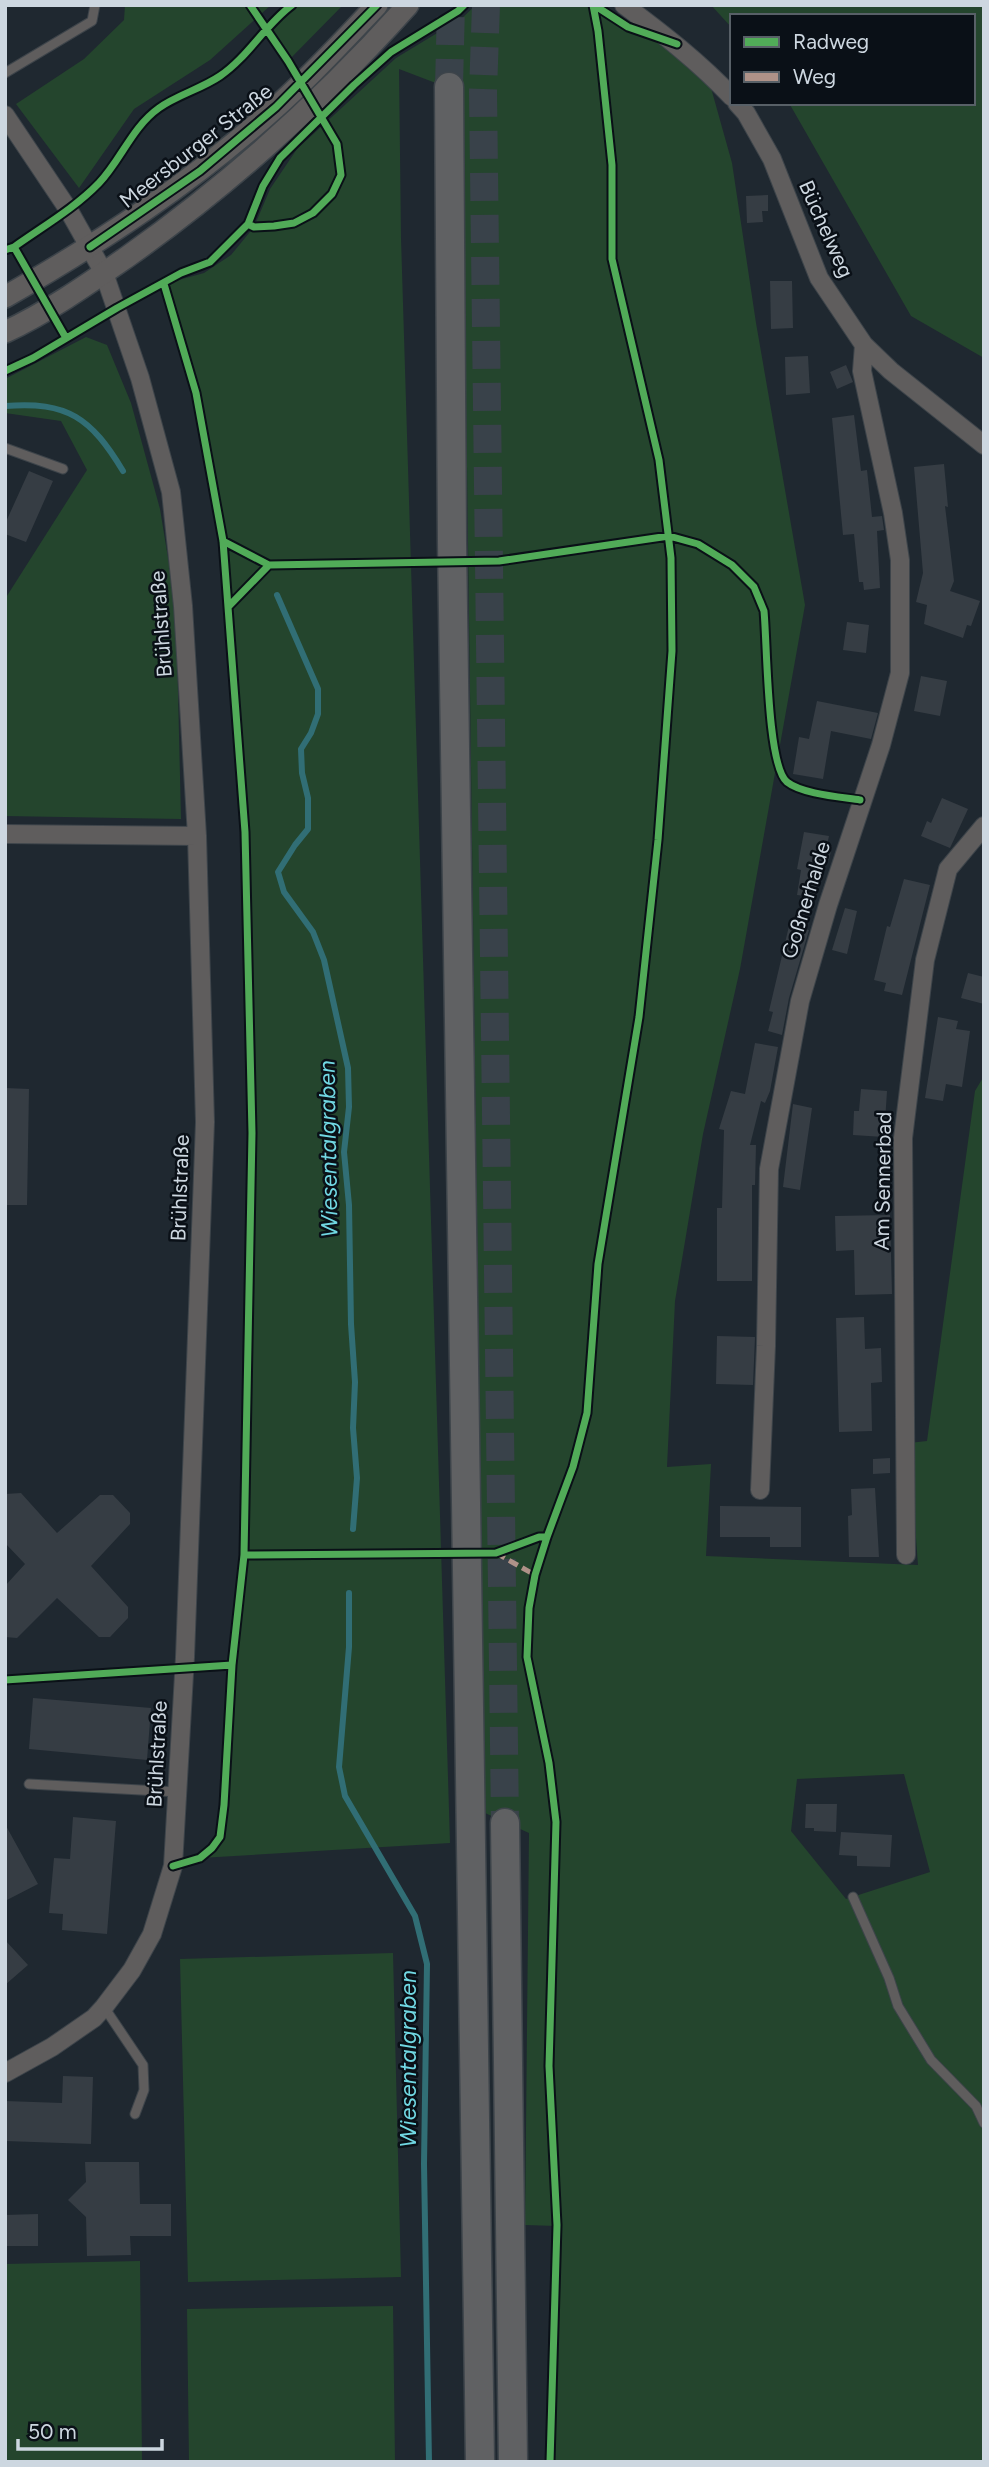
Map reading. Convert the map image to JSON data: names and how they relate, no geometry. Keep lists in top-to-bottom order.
{
  "streets": {
    "street": [
      "Meersburger Straße",
      "Büchelweg",
      "Brühlstraße",
      "Goßnerhalde",
      "Am Sennerbad"
    ]
  },
  "crossings": [
    ["Meersburger Straße", "Brühlstraße"],
    ["Büchelweg", "Goßnerhalde"]
  ],
  "water": ["Wiesentalgraben"],
  "legend": ["Radweg", "Weg"],
  "scale_bar": "50 m"
}
